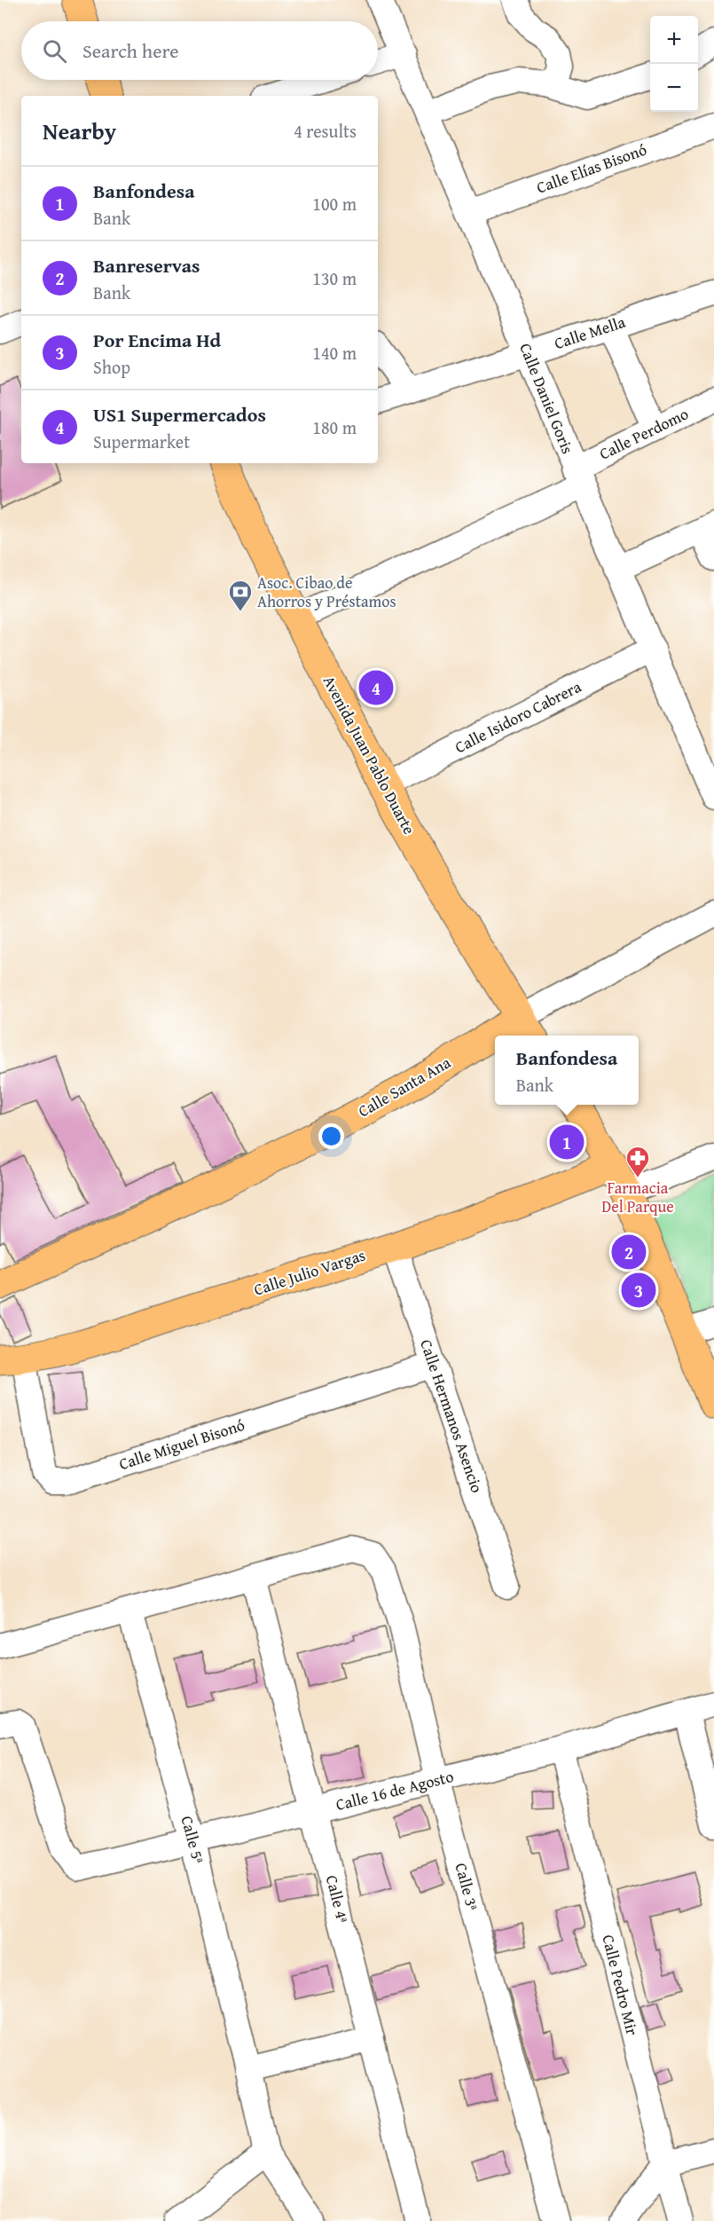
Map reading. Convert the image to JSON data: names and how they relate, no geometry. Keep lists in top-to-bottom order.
{
  "streets": {
    "main road": ["Avenida Juan Pablo Duarte", "Calle Santa Ana", "Calle Julio Vargas"],
    "street": [
      "Calle Elías Bisonó",
      "Calle Mella",
      "Calle Daniel Goris",
      "Calle Perdomo",
      "Calle Isidoro Cabrera",
      "Calle Hermanos Asencio",
      "Calle Miguel Bisonó",
      "Calle 16 de Agosto",
      "Calle 5ª",
      "Calle 3ª",
      "Calle 4ª",
      "Calle Pedro Mir"
    ]
  },
  "crossings": [
    ["Calle Elías Bisonó", "Calle Daniel Goris"],
    ["Calle Mella", "Calle Daniel Goris"],
    ["Calle Daniel Goris", "Calle Perdomo"],
    ["Calle Daniel Goris", "Calle Isidoro Cabrera"],
    ["Calle Perdomo", "Avenida Juan Pablo Duarte"],
    ["Calle Isidoro Cabrera", "Avenida Juan Pablo Duarte"],
    ["Avenida Juan Pablo Duarte", "Calle Santa Ana"],
    ["Calle Julio Vargas", "Calle Hermanos Asencio"],
    ["Calle Julio Vargas", "Calle Miguel Bisonó"],
    ["Calle Hermanos Asencio", "Calle Miguel Bisonó"],
    ["Calle 16 de Agosto", "Calle 5ª"],
    ["Calle 16 de Agosto", "Calle 3ª"],
    ["Calle 16 de Agosto", "Calle 4ª"],
    ["Calle 16 de Agosto", "Calle Pedro Mir"],
    ["Calle 3ª", "Calle 4ª"]
  ],
  "places": {
    "bank": ["Asoc. Cibao de Ahorros y Préstamos"],
    "pharmacy": ["Farmacia Del Parque"]
  },
  "page": {
    "map_buttons": ["+", "−"],
    "search": "Search here",
    "heading": ["Nearby", "4 results"],
    "list": [
      {
        "mark": "1",
        "name": "Banfondesa",
        "note": "Bank",
        "value": "100 m"
      },
      {
        "mark": "2",
        "name": "Banreservas",
        "note": "Bank",
        "value": "130 m"
      },
      {
        "mark": "3",
        "name": "Por Encima Hd",
        "note": "Shop",
        "value": "140 m"
      },
      {
        "mark": "4",
        "name": "US1 Supermercados",
        "note": "Supermarket",
        "value": "180 m"
      }
    ],
    "pins": [
      "4",
      "1",
      "2",
      "3"
    ],
    "popup": ["Banfondesa", "Bank"]
  }
}
